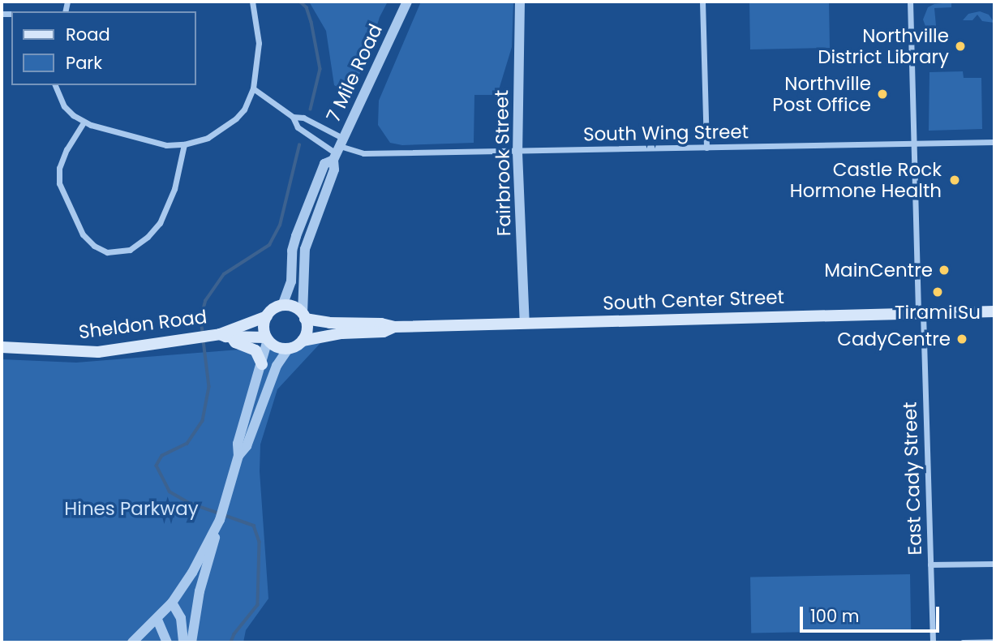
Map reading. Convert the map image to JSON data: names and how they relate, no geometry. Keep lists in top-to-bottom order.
{
  "streets": {
    "main road": ["South Center Street", "Sheldon Road"],
    "street": [
      "7 Mile Road",
      "South Wing Street",
      "Fairbrook Street",
      "East Cady Street"
    ]
  },
  "crossings": [
    ["7 Mile Road", "South Wing Street"],
    ["7 Mile Road", "South Center Street"],
    ["7 Mile Road", "Sheldon Road"],
    ["South Wing Street", "Fairbrook Street"],
    ["South Wing Street", "East Cady Street"],
    ["Fairbrook Street", "South Center Street"],
    ["South Center Street", "Sheldon Road"],
    ["South Center Street", "East Cady Street"]
  ],
  "parks": ["Hines Parkway"],
  "places": [
    "Northville District Library",
    "Northville Post Office",
    "Castle Rock Hormone Health",
    "MainCentre",
    "Tirami Su",
    "CadyCentre"
  ],
  "legend": ["Road", "Park"],
  "scale_bar": "100 m"
}
